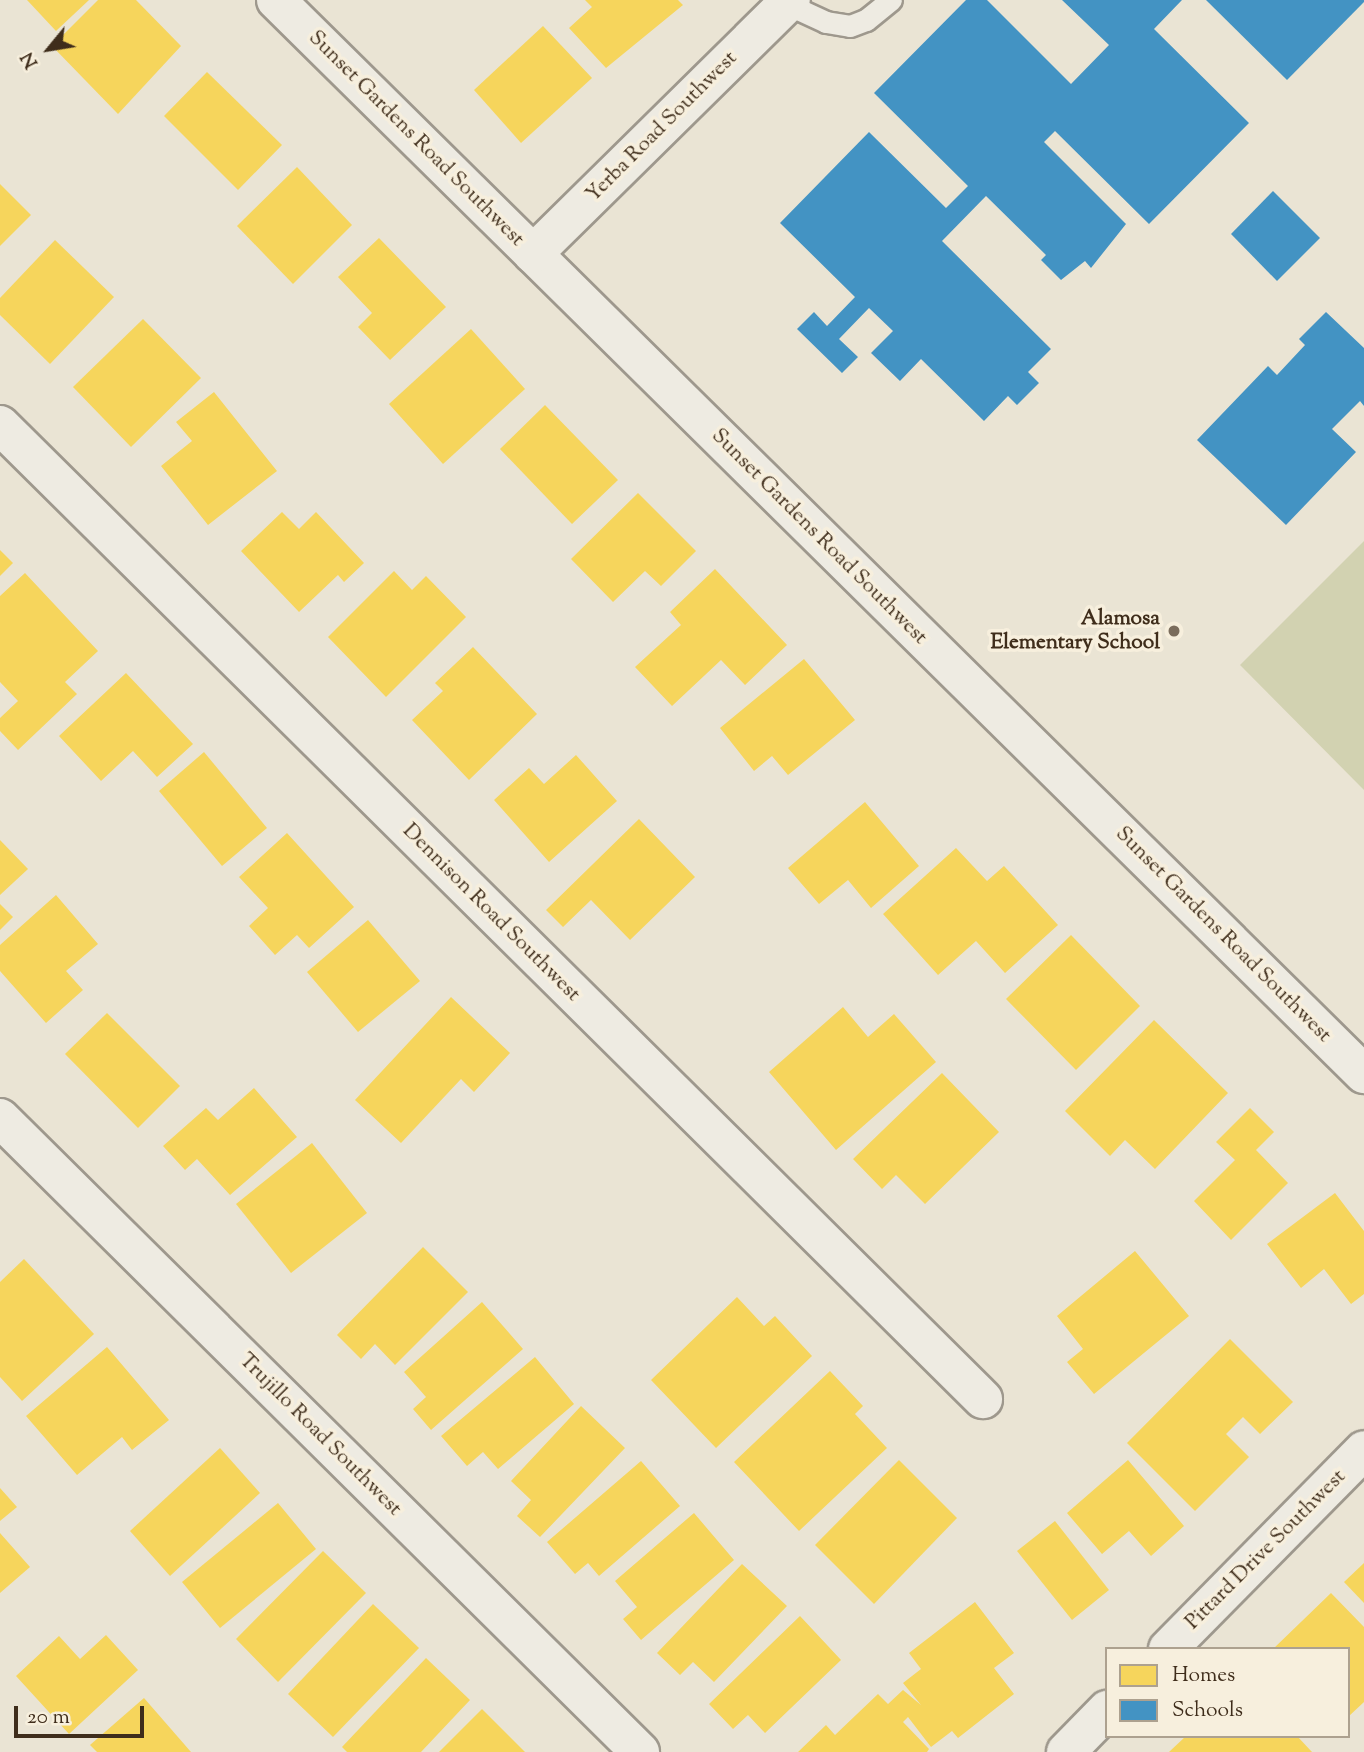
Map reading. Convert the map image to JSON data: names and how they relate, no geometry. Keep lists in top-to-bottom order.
{
  "streets": {
    "street": [
      "Yerba Road Southwest",
      "Sunset Gardens Road Southwest",
      "Dennison Road Southwest",
      "Trujillo Road Southwest",
      "Pittard Drive Southwest"
    ]
  },
  "crossings": [
    ["Yerba Road Southwest", "Sunset Gardens Road Southwest"]
  ],
  "places": ["Alamosa Elementary School"],
  "legend": ["Homes", "Schools"],
  "scale_bar": "20 m",
  "north": "bottom left"
}
